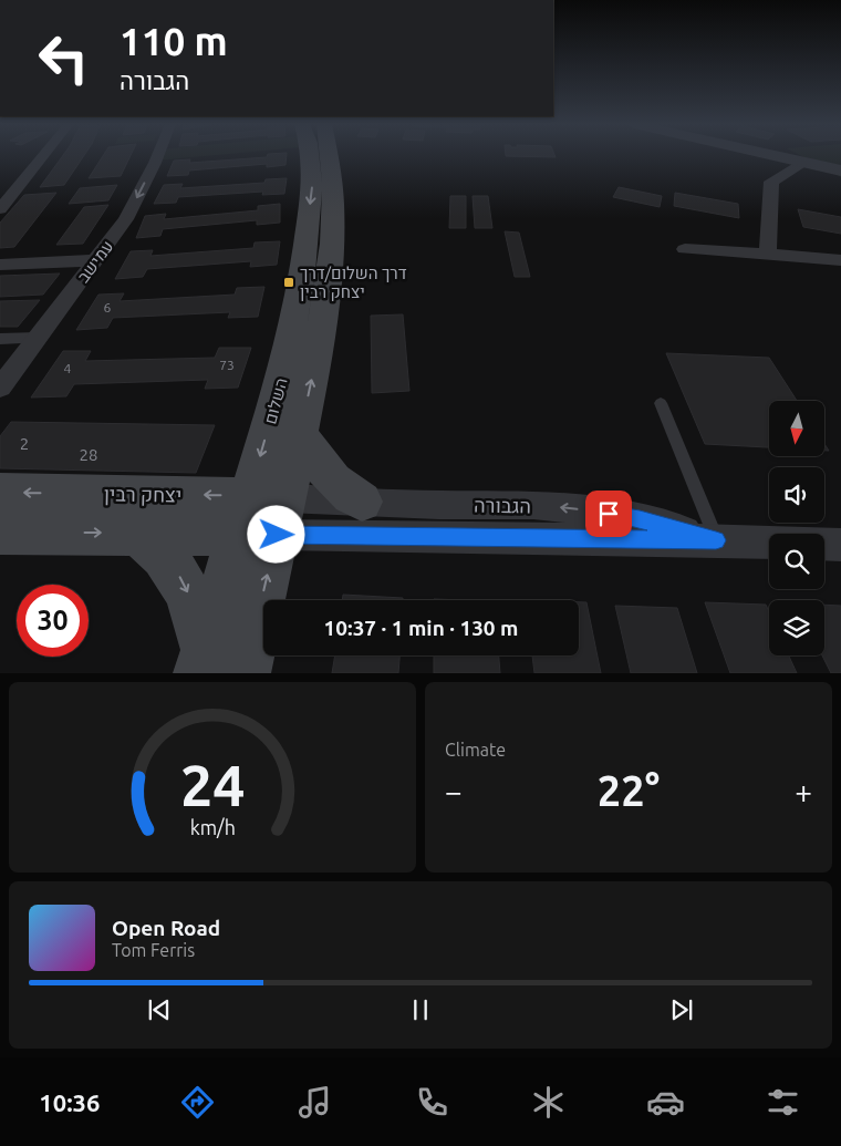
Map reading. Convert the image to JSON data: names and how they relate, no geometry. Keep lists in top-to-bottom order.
{
  "streets": {
    "main road": ["השלום", "יצחק רבין"],
    "street": ["עמישב", "הגבורה"]
  },
  "crossings": [
    ["השלום", "יצחק רבין"],
    ["השלום", "הגבורה"],
    ["יצחק רבין", "הגבורה"]
  ],
  "places": {
    "transit": ["דרך השלום/דרך יצחק רבין"]
  },
  "house_numbers": [
    "6",
    "73",
    "4",
    "2",
    "28"
  ],
  "north": "bottom",
  "page": {
    "turn": ["110 m", "הגבורה"],
    "limit": "30",
    "trip": "10:37 · 1 min · 130 m",
    "tile": "Climate",
    "heat": ["−", "22°", "+"],
    "song": ["Open Road", "Tom Ferris"],
    "tabs": "10:36",
    "gauge": ["24", "km/h"]
  }
}
